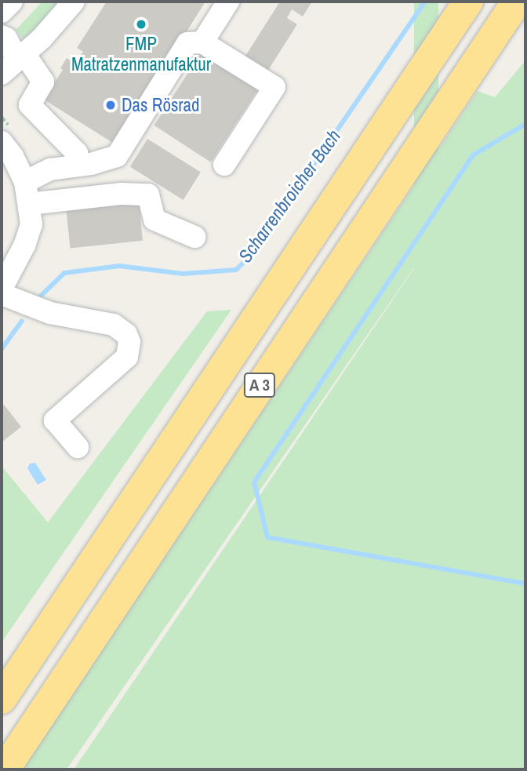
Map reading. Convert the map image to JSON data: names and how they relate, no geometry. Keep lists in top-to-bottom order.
{
  "streets": {
    "highway": ["A 3"]
  },
  "water": ["Scharrenbroicher Bach"],
  "places": ["FMP Matratzenmanufaktur", "Das Rösrad"]
}
